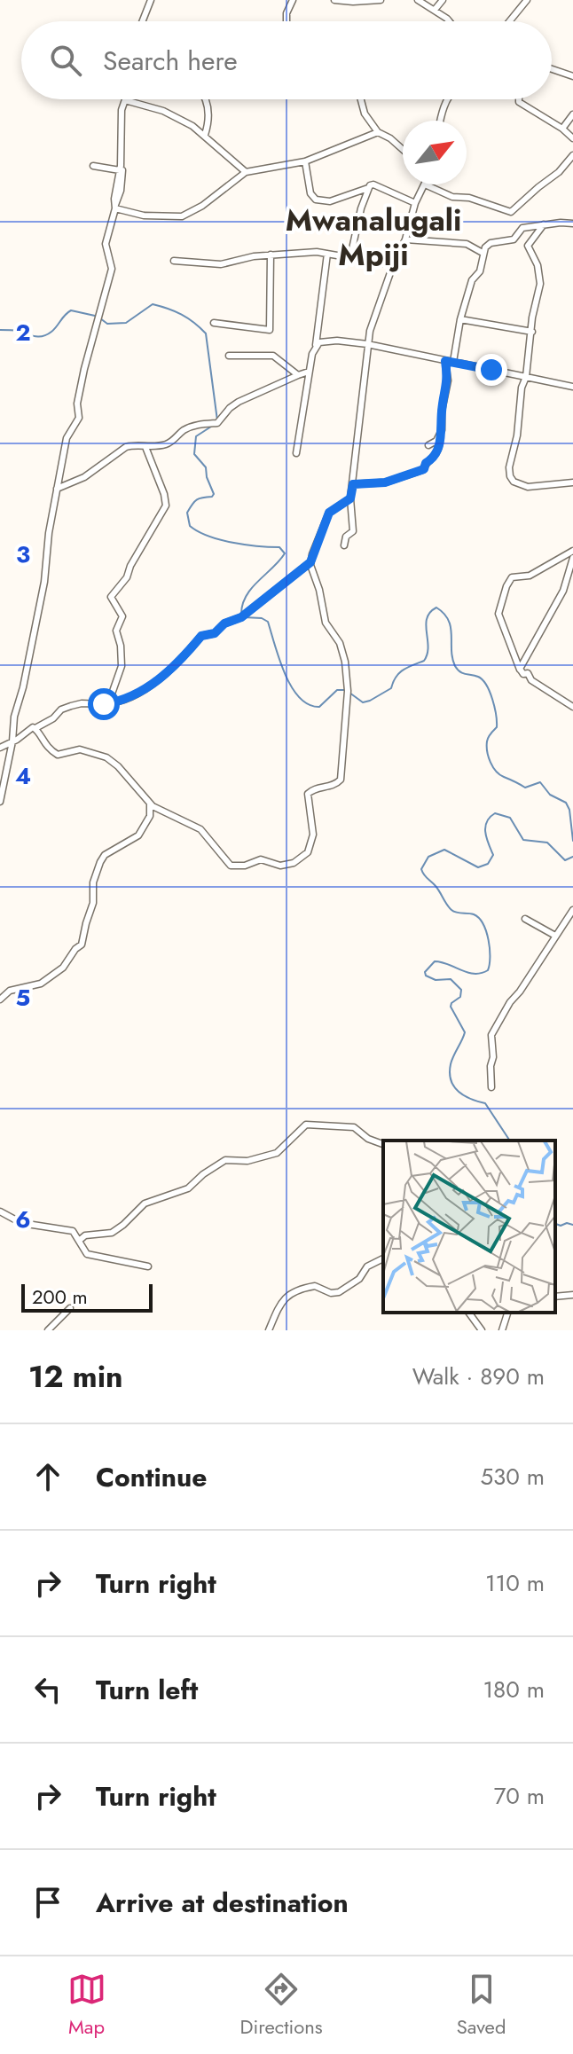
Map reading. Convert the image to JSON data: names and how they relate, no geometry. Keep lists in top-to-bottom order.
{
  "districts": ["Mwanalugali Mpiji"],
  "scale_bar": "200 m",
  "north": "top right",
  "page": {
    "search": "Search here",
    "scale": "200 m",
    "heading": ["12 min", "Walk · 890 m"],
    "list": [
      ["Continue", "530 m"],
      ["Turn right", "110 m"],
      ["Turn left", "180 m"],
      ["Turn right", "70 m"],
      "Arrive at destination"
    ],
    "nav": ["Map", "Directions", "Saved"]
  },
  "grid": {
    "rows": [
      "2",
      "3",
      "4",
      "5",
      "6"
    ]
  }
}
